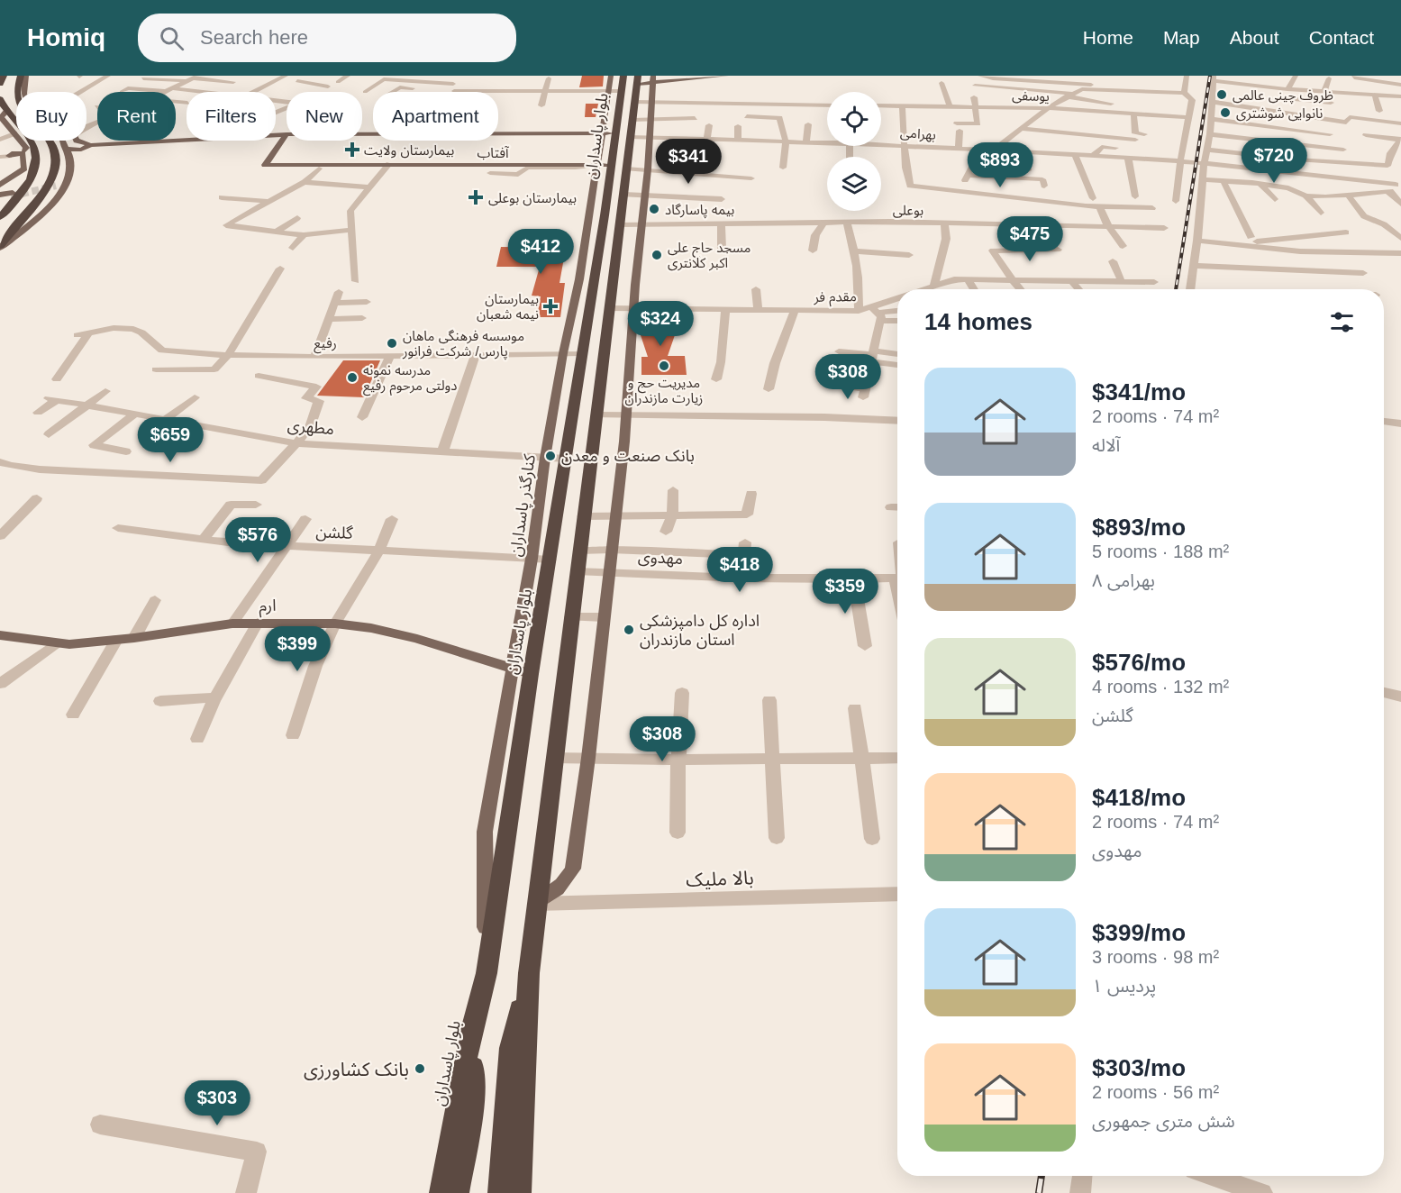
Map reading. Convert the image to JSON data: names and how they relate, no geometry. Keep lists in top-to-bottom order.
{
  "streets": {
    "highway": ["بلوار پاسداران"],
    "main road": ["آفتاب", "کنارگذر پاسداران", "ارم"],
    "street": [
      "یوسفی",
      "بهرامی",
      "بوعلی",
      "مقدم فر",
      "رفیع",
      "مطهری",
      "گلشن",
      "مهدوی",
      "بالا ملیک"
    ]
  },
  "crossings": [
    ["بهرامی", "بلوار پاسداران"],
    ["بلوار پاسداران", "آفتاب"],
    ["بلوار پاسداران", "بوعلی"],
    ["بلوار پاسداران", "مقدم فر"],
    ["بلوار پاسداران", "رفیع"],
    ["بلوار پاسداران", "مطهری"],
    ["بلوار پاسداران", "کنارگذر پاسداران"],
    ["بلوار پاسداران", "گلشن"],
    ["بلوار پاسداران", "مهدوی"],
    ["بلوار پاسداران", "ارم"],
    ["بلوار پاسداران", "بالا ملیک"],
    ["آفتاب", "کنارگذر پاسداران"],
    ["رفیع", "کنارگذر پاسداران"],
    ["مطهری", "کنارگذر پاسداران"],
    ["کنارگذر پاسداران", "گلشن"],
    ["کنارگذر پاسداران", "ارم"]
  ],
  "places": {
    "other": [
      "ظروف چینی عالمی",
      "نانوایی شوشتری",
      "بیمه پاسارگاد",
      "مسجد حاج علی اکبر کلانتری",
      "موسسه فرهنگی ماهان پارس/ شرکت فرانور",
      "مدیریت حج و زیارت مازندران",
      "مدرسه نمونه دولتی مرحوم رفیع",
      "بانک صنعت و معدن",
      "اداره کل دامپزشکی استان مازندران",
      "بانک کشاورزی"
    ],
    "health": ["بیمارستان ولایت", "بیمارستان بوعلی", "بیمارستان نیمه شعبان"]
  },
  "page": {
    "header": "Homiq",
    "search": "Search here",
    "nav": [
      "Home",
      "Map",
      "About",
      "Contact"
    ],
    "chip": [
      "Buy",
      "Rent",
      "Filters",
      "New",
      "Apartment"
    ],
    "price": [
      "$720",
      "$341",
      "$893",
      "$475",
      "$412",
      "$324",
      "$308",
      "$659",
      "$576",
      "$418",
      "$359",
      "$399",
      "$308",
      "$303"
    ],
    "heading": "14 homes",
    "list": [
      {
        "name": "$341/mo",
        "note": "2 rooms · 74 m² · آلاله"
      },
      {
        "name": "$893/mo",
        "note": "5 rooms · 188 m² · بهرامی ۸"
      },
      {
        "name": "$576/mo",
        "note": "4 rooms · 132 m² · گلشن"
      },
      {
        "name": "$418/mo",
        "note": "2 rooms · 74 m² · مهدوی"
      },
      {
        "name": "$399/mo",
        "note": "3 rooms · 98 m² · پردیس ۱"
      },
      {
        "name": "$303/mo",
        "note": "2 rooms · 56 m² · شش متری جمهوری"
      }
    ]
  }
}
